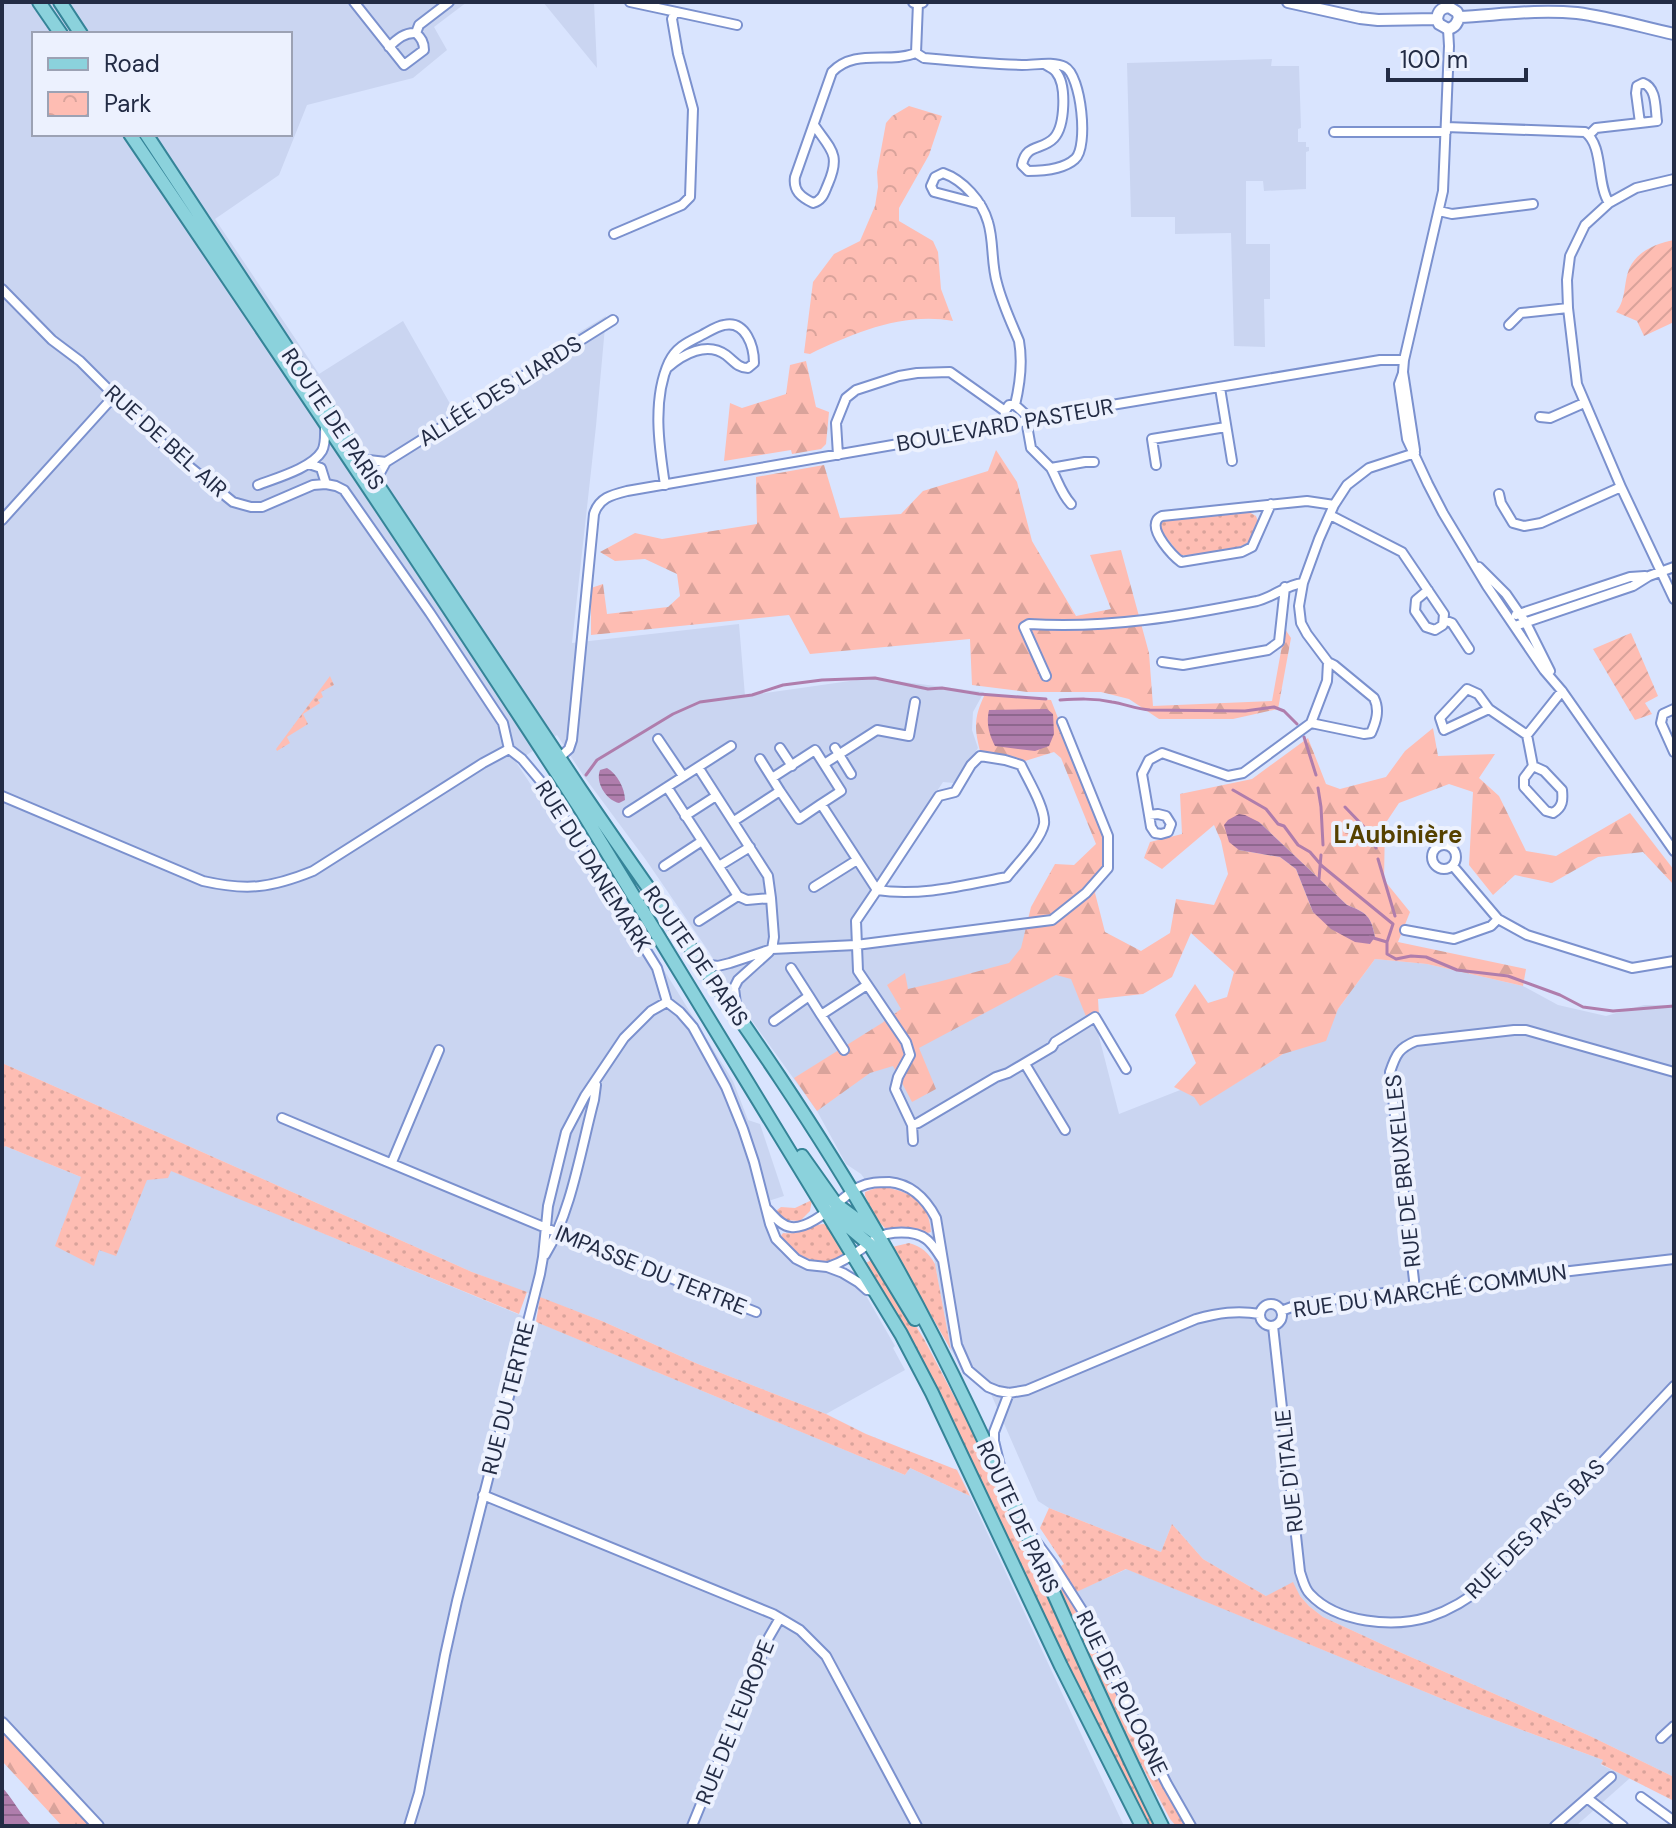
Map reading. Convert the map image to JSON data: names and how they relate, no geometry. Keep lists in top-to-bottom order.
{
  "streets": {
    "main road": ["ROUTE DE PARIS"],
    "street": [
      "ALLÉE DES LIARDS",
      "BOULEVARD PASTEUR",
      "RUE DE BEL AIR",
      "RUE DU DANEMARK",
      "RUE DE BRUXELLES",
      "IMPASSE DU TERTRE",
      "RUE DU MARCHÉ COMMUN",
      "RUE DU TERTRE",
      "RUE D'ITALIE",
      "RUE DES PAYS BAS",
      "RUE DE POLOGNE",
      "RUE DE L'EUROPE"
    ]
  },
  "crossings": [
    ["ROUTE DE PARIS", "BOULEVARD PASTEUR"],
    ["ROUTE DE PARIS", "RUE DU DANEMARK"],
    ["ROUTE DE PARIS", "RUE DE POLOGNE"],
    ["RUE DE BEL AIR", "RUE DU DANEMARK"],
    ["RUE DU DANEMARK", "RUE DU TERTRE"],
    ["RUE DE BRUXELLES", "RUE DU MARCHÉ COMMUN"],
    ["IMPASSE DU TERTRE", "RUE DU TERTRE"],
    ["RUE DU MARCHÉ COMMUN", "RUE D'ITALIE"],
    ["RUE D'ITALIE", "RUE DES PAYS BAS"]
  ],
  "districts": ["L'Aubinière"],
  "legend": ["Road", "Park"],
  "scale_bar": "100 m"
}
